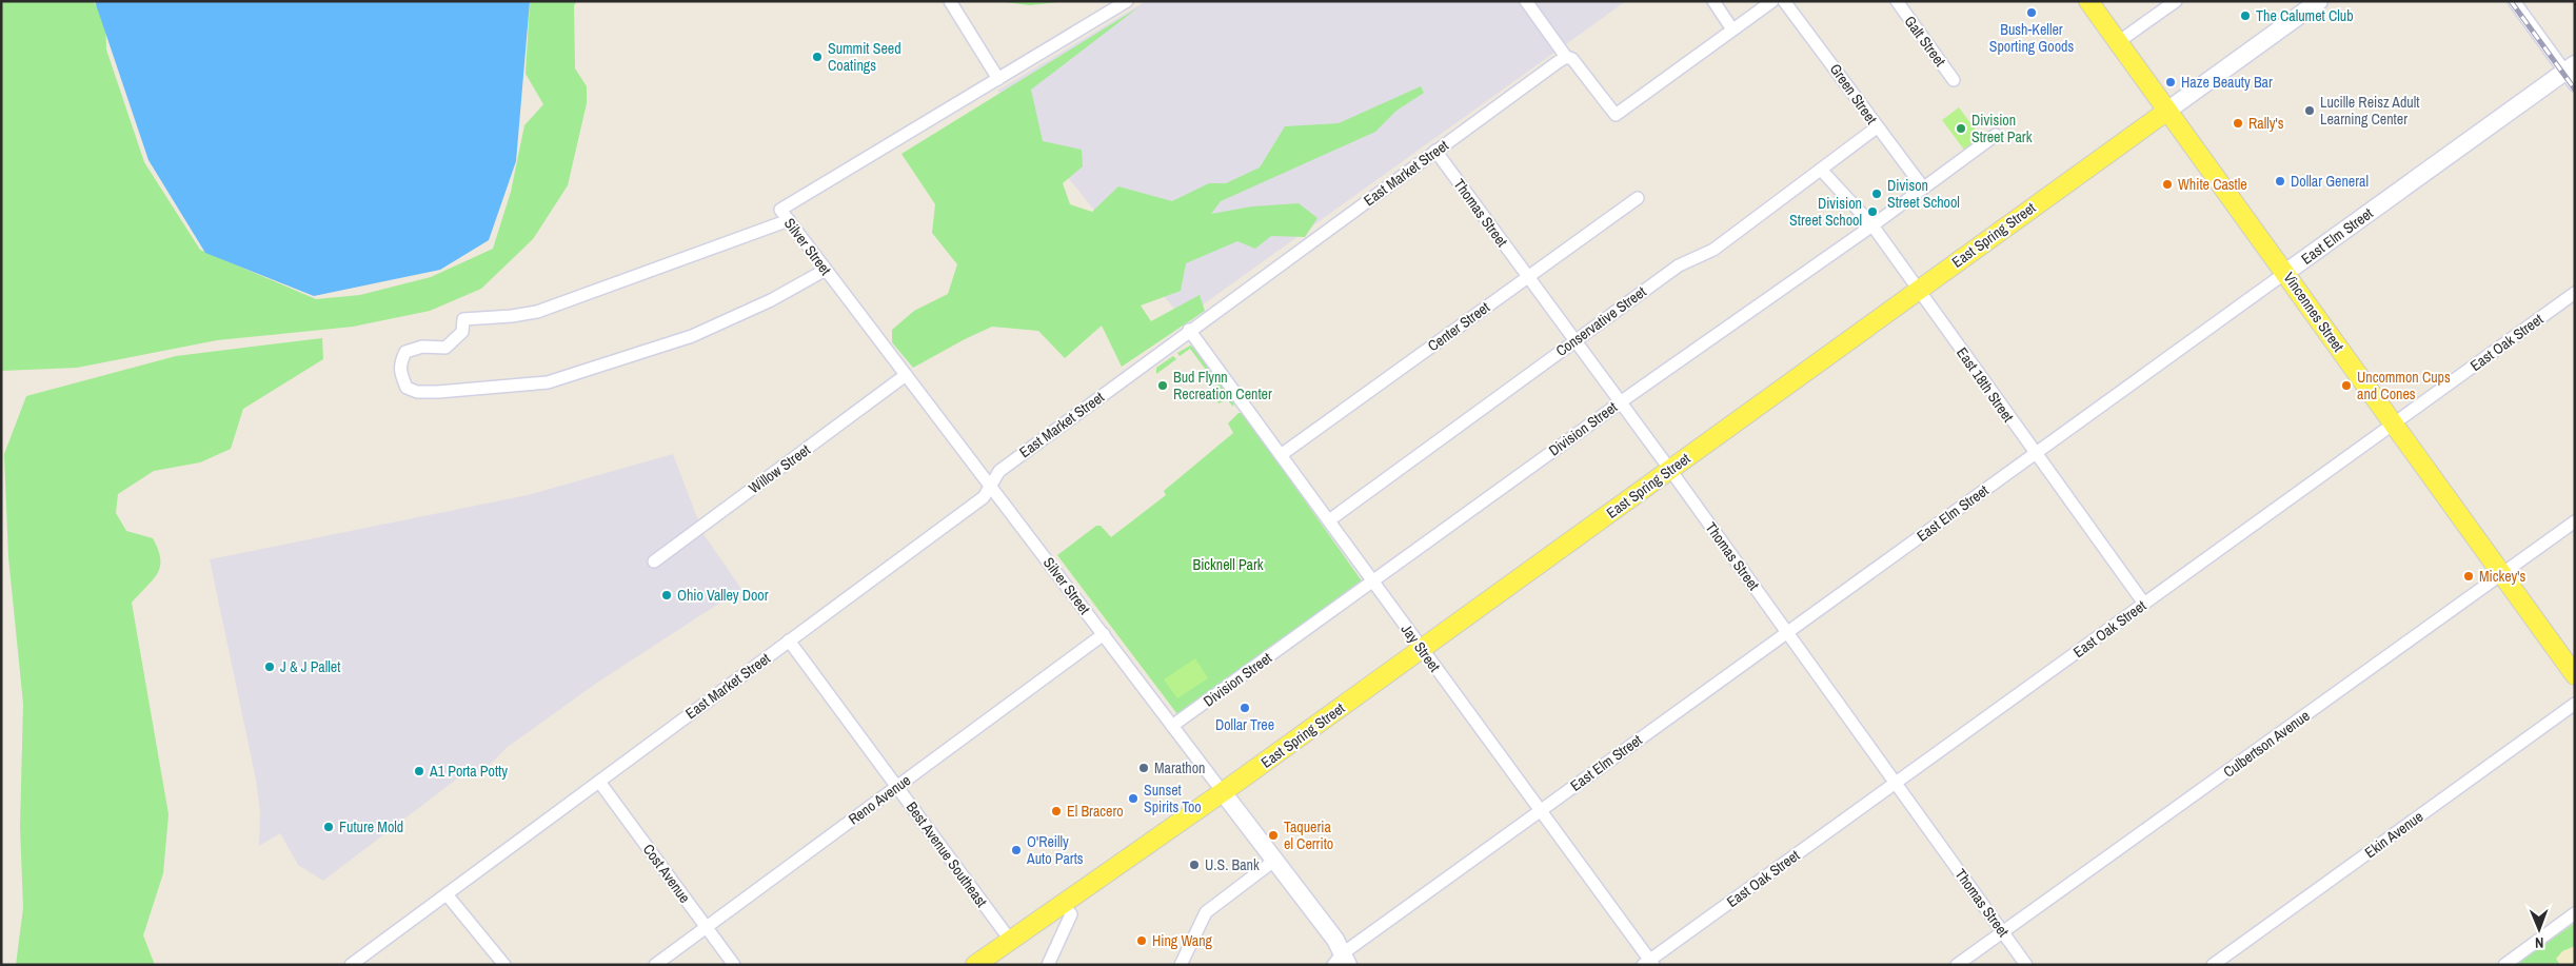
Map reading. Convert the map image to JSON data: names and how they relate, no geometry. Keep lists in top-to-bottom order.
{
  "streets": {
    "main road": [
      "East Spring Street",
      "East Elm Street",
      "Silver Street",
      "Vincennes Street"
    ],
    "street": [
      "Galt Street",
      "Green Street",
      "East Market Street",
      "Thomas Street",
      "Conservative Street",
      "Center Street",
      "East Oak Street",
      "East 18th Street",
      "Division Street",
      "Willow Street",
      "Jay Street",
      "Culbertson Avenue",
      "Reno Avenue",
      "Ekin Avenue",
      "Best Avenue Southeast",
      "Cost Avenue"
    ]
  },
  "crossings": [
    ["Green Street", "Conservative Street"],
    ["Green Street", "Division Street"],
    ["East Market Street", "Thomas Street"],
    ["East Market Street", "Silver Street"],
    ["East Market Street", "Jay Street"],
    ["East Market Street", "Best Avenue Southeast"],
    ["East Market Street", "Cost Avenue"],
    ["Thomas Street", "East Spring Street"],
    ["Thomas Street", "East Elm Street"],
    ["Thomas Street", "Conservative Street"],
    ["Thomas Street", "Center Street"],
    ["Thomas Street", "East Oak Street"],
    ["Thomas Street", "Division Street"],
    ["Thomas Street", "Culbertson Avenue"],
    ["East Spring Street", "Silver Street"],
    ["East Spring Street", "Vincennes Street"],
    ["East Spring Street", "East 18th Street"],
    ["East Spring Street", "Jay Street"],
    ["East Spring Street", "Best Avenue Southeast"],
    ["East Elm Street", "Silver Street"],
    ["East Elm Street", "Vincennes Street"],
    ["East Elm Street", "East 18th Street"],
    ["East Elm Street", "Jay Street"],
    ["Silver Street", "Division Street"],
    ["Silver Street", "Willow Street"],
    ["Silver Street", "Reno Avenue"],
    ["Vincennes Street", "East Oak Street"],
    ["Vincennes Street", "Culbertson Avenue"],
    ["Conservative Street", "East 18th Street"],
    ["Conservative Street", "Jay Street"],
    ["Center Street", "Jay Street"],
    ["East Oak Street", "East 18th Street"],
    ["East Oak Street", "Jay Street"],
    ["East 18th Street", "Division Street"],
    ["Division Street", "Jay Street"],
    ["Reno Avenue", "Best Avenue Southeast"],
    ["Reno Avenue", "Cost Avenue"]
  ],
  "parks": ["Bicknell Park"],
  "places": [
    "Bush-Keller Sporting Goods",
    "The Calumet Club",
    "Summit Seed Coatings",
    "Haze Beauty Bar",
    "Lucille Reisz Adult Learning Center",
    "Rally's",
    "Division Street Park",
    "Dollar General",
    "White Castle",
    "Divison Street School",
    "Division Street School",
    "Bud Flynn Recreation Center",
    "Uncommon Cups and Cones",
    "Mickey's",
    "Ohio Valley Door",
    "J & J Pallet",
    "Dollar Tree",
    "Marathon",
    "A1 Porta Potty",
    "Sunset Spirits Too",
    "El Bracero",
    "Future Mold",
    "Taqueria el Cerrito",
    "O'Reilly Auto Parts",
    "U.S. Bank",
    "Hing Wang"
  ],
  "north": "bottom"
}
